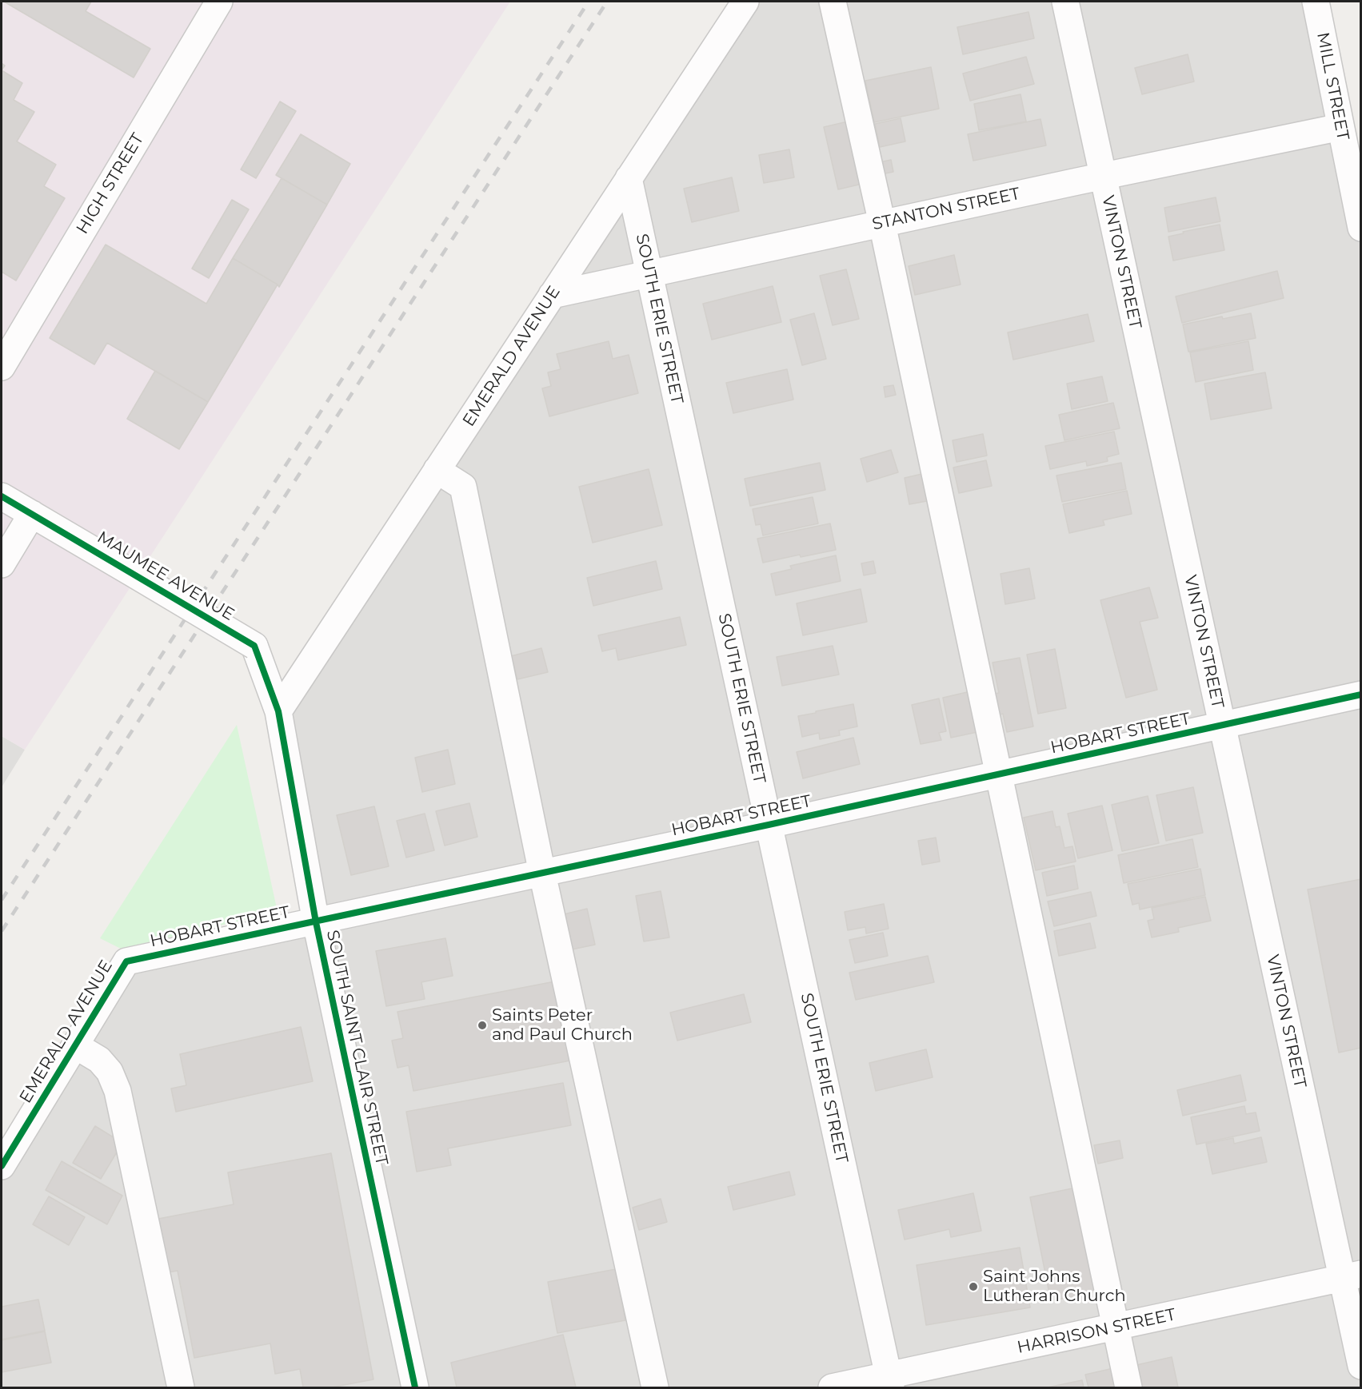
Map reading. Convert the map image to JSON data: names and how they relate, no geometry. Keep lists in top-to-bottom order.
{
  "streets": {
    "street": [
      "MILL STREET",
      "HIGH STREET",
      "STANTON STREET",
      "VINTON STREET",
      "SOUTH ERIE STREET",
      "EMERALD AVENUE",
      "MAUMEE AVENUE",
      "HOBART STREET",
      "SOUTH SAINT CLAIR STREET",
      "HARRISON STREET"
    ]
  },
  "crossings": [
    ["MILL STREET", "STANTON STREET"],
    ["STANTON STREET", "VINTON STREET"],
    ["STANTON STREET", "SOUTH ERIE STREET"],
    ["STANTON STREET", "EMERALD AVENUE"],
    ["VINTON STREET", "HOBART STREET"],
    ["VINTON STREET", "HARRISON STREET"],
    ["SOUTH ERIE STREET", "EMERALD AVENUE"],
    ["SOUTH ERIE STREET", "HOBART STREET"],
    ["SOUTH ERIE STREET", "HARRISON STREET"],
    ["EMERALD AVENUE", "MAUMEE AVENUE"],
    ["EMERALD AVENUE", "HOBART STREET"],
    ["EMERALD AVENUE", "SOUTH SAINT CLAIR STREET"],
    ["MAUMEE AVENUE", "SOUTH SAINT CLAIR STREET"],
    ["HOBART STREET", "SOUTH SAINT CLAIR STREET"]
  ],
  "places": ["Saints Peter and Paul Church", "Saint Johns Lutheran Church"]
}
